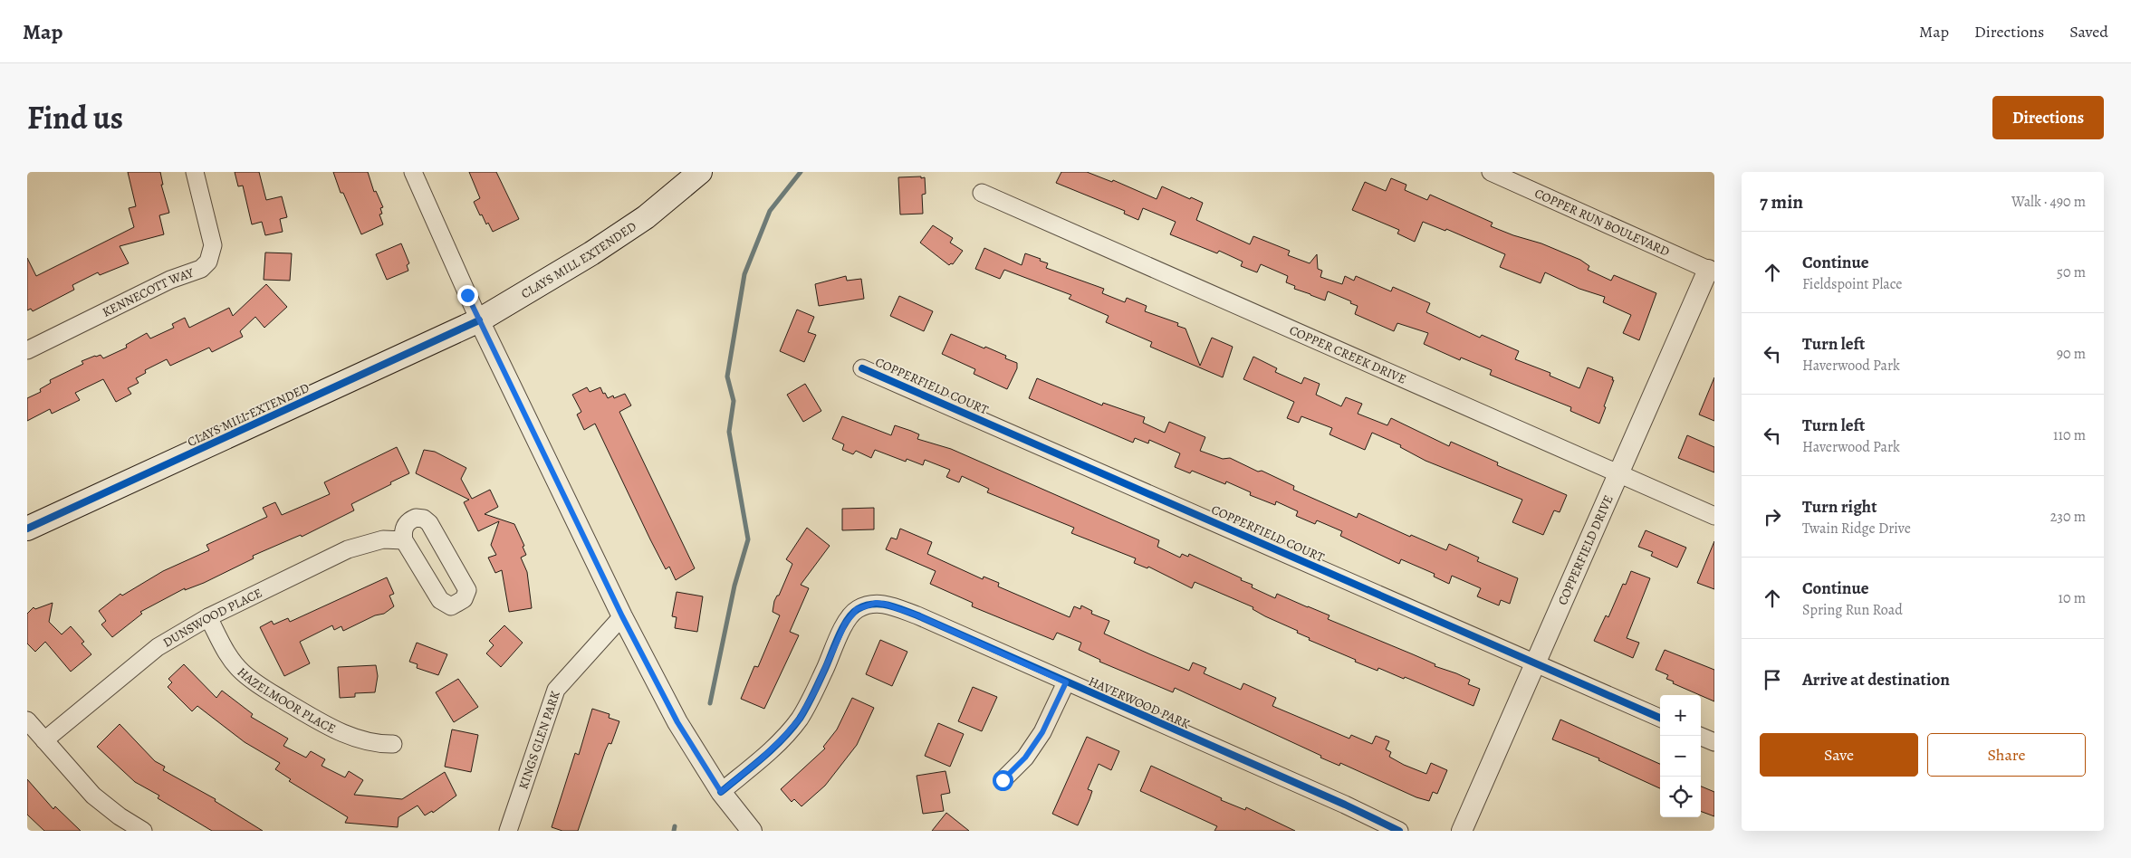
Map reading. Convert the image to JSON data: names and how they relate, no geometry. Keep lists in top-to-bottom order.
{
  "streets": {
    "main road": ["CLAYS MILL EXTENDED"],
    "street": [
      "COPPER RUN BOULEVARD",
      "KENNECOTT WAY",
      "COPPER CREEK DRIVE",
      "COPPERFIELD COURT",
      "COPPERFIELD DRIVE",
      "DUNSWOOD PLACE",
      "HAZELMOOR PLACE",
      "HAVERWOOD PARK",
      "KINGS GLEN PARK"
    ]
  },
  "crossings": [
    ["COPPER RUN BOULEVARD", "COPPERFIELD DRIVE"],
    ["COPPER CREEK DRIVE", "COPPERFIELD DRIVE"],
    ["COPPERFIELD COURT", "COPPERFIELD DRIVE"],
    ["DUNSWOOD PLACE", "HAZELMOOR PLACE"]
  ],
  "page": {
    "header": "Map",
    "nav": ["Map", "Directions", "Saved"],
    "title": "Find us",
    "buttons": [
      "Directions",
      ["Save", "Share"]
    ],
    "heading": ["7 min", "Walk · 490 m"],
    "list": [
      ["Continue", "Fieldspoint Place", "50 m"],
      ["Turn left", "Haverwood Park", "90 m"],
      ["Turn left", "Haverwood Park", "110 m"],
      ["Turn right", "Twain Ridge Drive", "230 m"],
      ["Continue", "Spring Run Road", "10 m"],
      "Arrive at destination"
    ],
    "map_buttons": ["+", "−"]
  }
}
